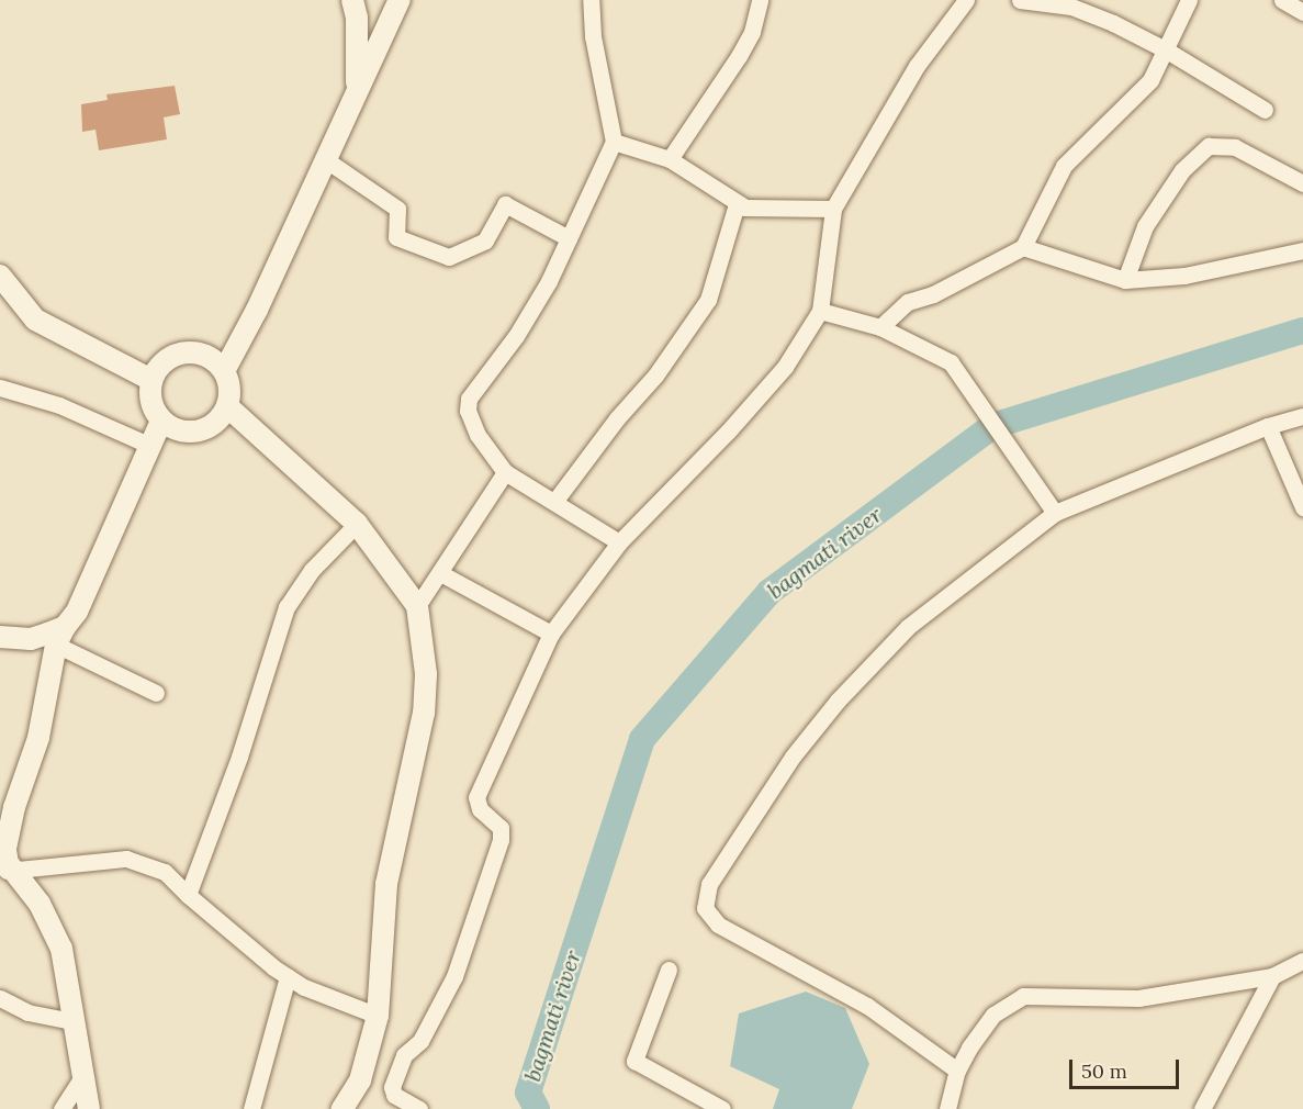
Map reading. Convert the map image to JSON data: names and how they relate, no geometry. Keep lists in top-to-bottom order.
{
  "water": ["bagmati river"],
  "scale_bar": "50 m"
}
